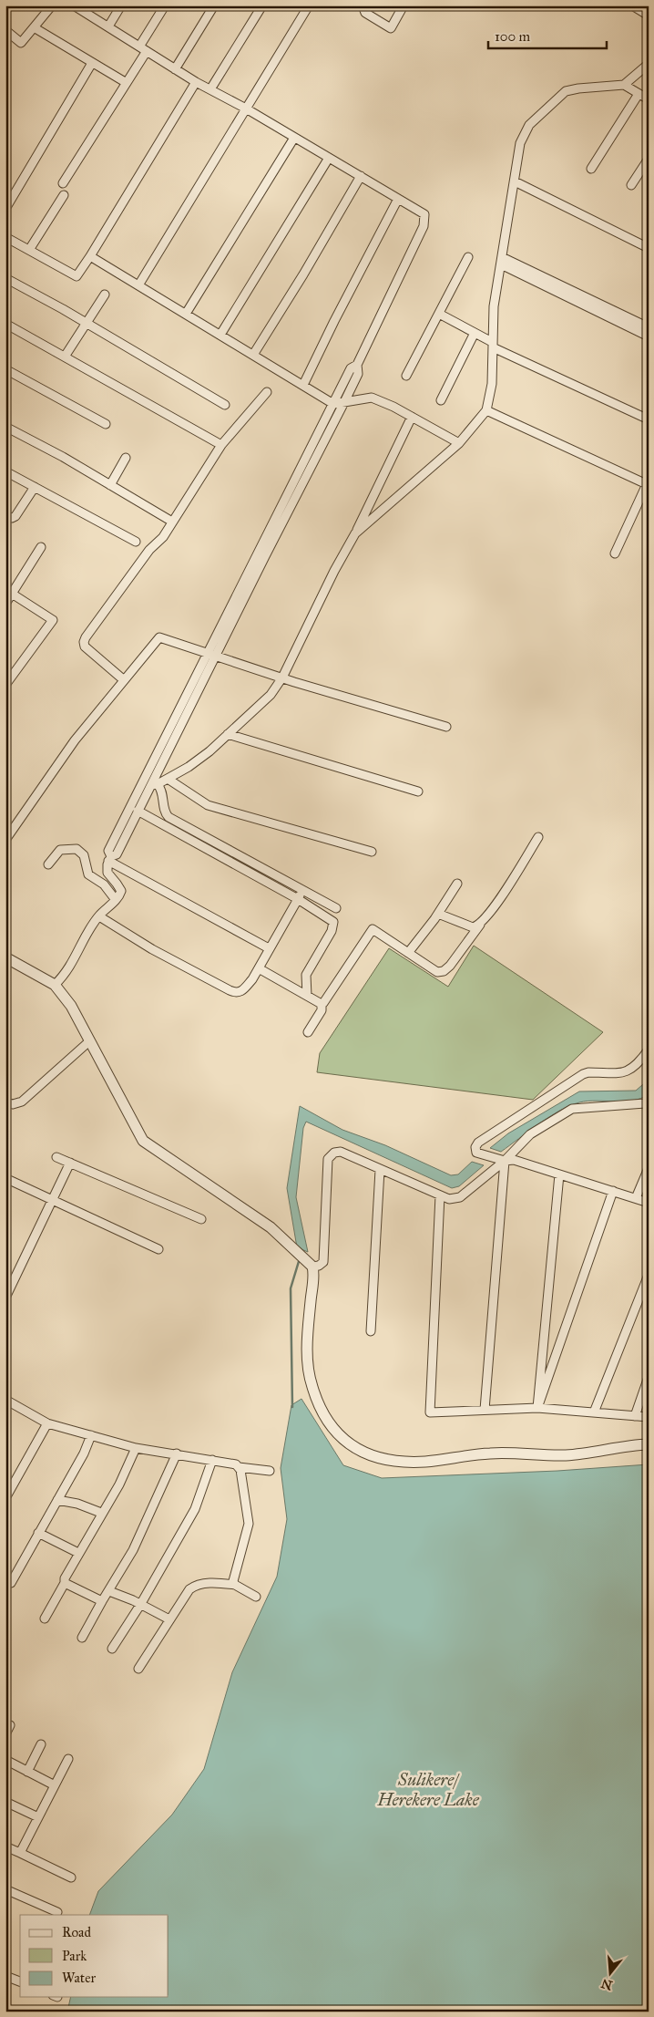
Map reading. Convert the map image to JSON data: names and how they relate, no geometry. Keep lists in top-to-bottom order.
{
  "water": ["Sulikere/ Herekere Lake"],
  "legend": ["Road", "Park", "Water"],
  "scale_bar": "100 m",
  "north": "bottom"
}
